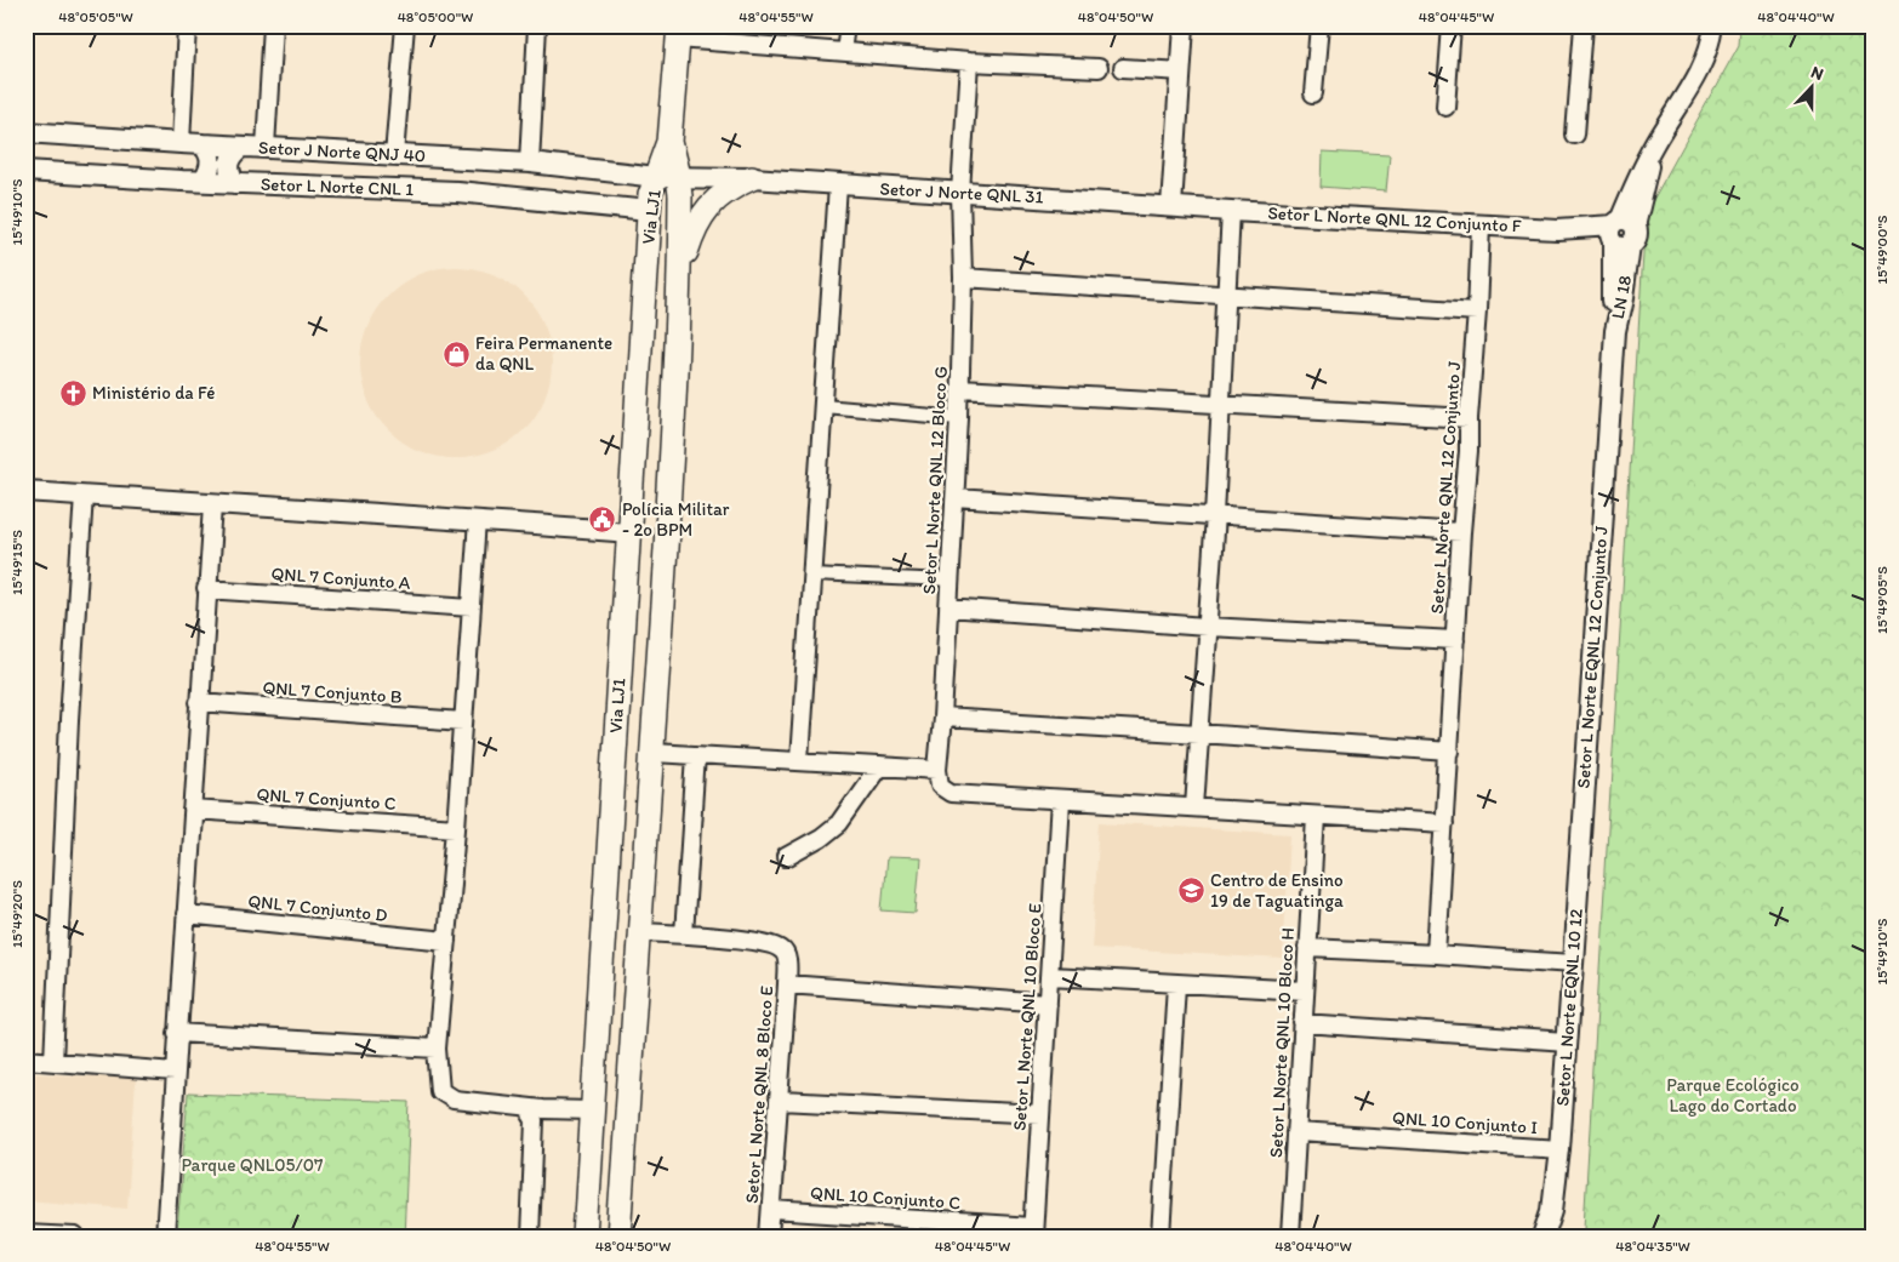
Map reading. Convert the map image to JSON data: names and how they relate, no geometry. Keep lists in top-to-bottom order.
{
  "streets": {
    "main road": ["Via LJ1"],
    "street": [
      "Setor J Norte QNJ 40",
      "Setor L Norte CNL 1",
      "Setor J Norte QNL 31",
      "Setor L Norte QNL 12 Conjunto F",
      "LN 18",
      "Setor L Norte QNL 12 Bloco G",
      "Setor L Norte QNL 12 Conjunto J",
      "QNL 7 Conjunto A",
      "Setor L Norte EQNL 12 Conjunto J",
      "QNL 7 Conjunto B",
      "QNL 7 Conjunto C",
      "QNL 7 Conjunto D",
      "Setor L Norte EQNL 10 12",
      "Setor L Norte QNL 10 Bloco E",
      "Setor L Norte QNL 10 Bloco H",
      "Setor L Norte QNL 8 Bloco E",
      "QNL 10 Conjunto I",
      "QNL 10 Conjunto C"
    ]
  },
  "crossings": [
    ["Setor J Norte QNJ 40", "Setor J Norte QNL 31"],
    ["Setor J Norte QNJ 40", "Via LJ1"],
    ["Setor L Norte CNL 1", "Via LJ1"],
    ["Setor J Norte QNL 31", "Setor L Norte QNL 12 Conjunto F"],
    ["Setor J Norte QNL 31", "Setor L Norte QNL 12 Bloco G"],
    ["Setor L Norte QNL 12 Conjunto F", "LN 18"],
    ["Setor L Norte QNL 12 Conjunto F", "Setor L Norte QNL 12 Conjunto J"],
    ["LN 18", "Setor L Norte EQNL 12 Conjunto J"],
    ["Setor L Norte EQNL 12 Conjunto J", "Setor L Norte EQNL 10 12"],
    ["Setor L Norte EQNL 10 12", "QNL 10 Conjunto I"],
    ["Setor L Norte QNL 10 Bloco E", "QNL 10 Conjunto C"],
    ["Setor L Norte QNL 10 Bloco H", "QNL 10 Conjunto I"],
    ["Setor L Norte QNL 8 Bloco E", "QNL 10 Conjunto C"]
  ],
  "parks": ["Parque Ecológico Lago do Cortado", "Parque QNL05/07"],
  "places": {
    "shop": ["Feira Permanente da QNL"],
    "church": ["Ministério da Fé"],
    "public building": ["Polícia Militar - 2o BPM"],
    "school or university": ["Centro de Ensino 19 de Taguatinga"]
  },
  "north": "top",
  "coordinates": [
    "48°05'05\"W",
    "48°05'00\"W",
    "48°04'55\"W",
    "48°04'50\"W",
    "48°04'45\"W",
    "48°04'40\"W",
    "15°49'10\"S",
    "15°49'00\"S",
    "15°49'15\"S",
    "15°49'05\"S",
    "15°49'20\"S",
    "48°04'35\"W"
  ]
}
